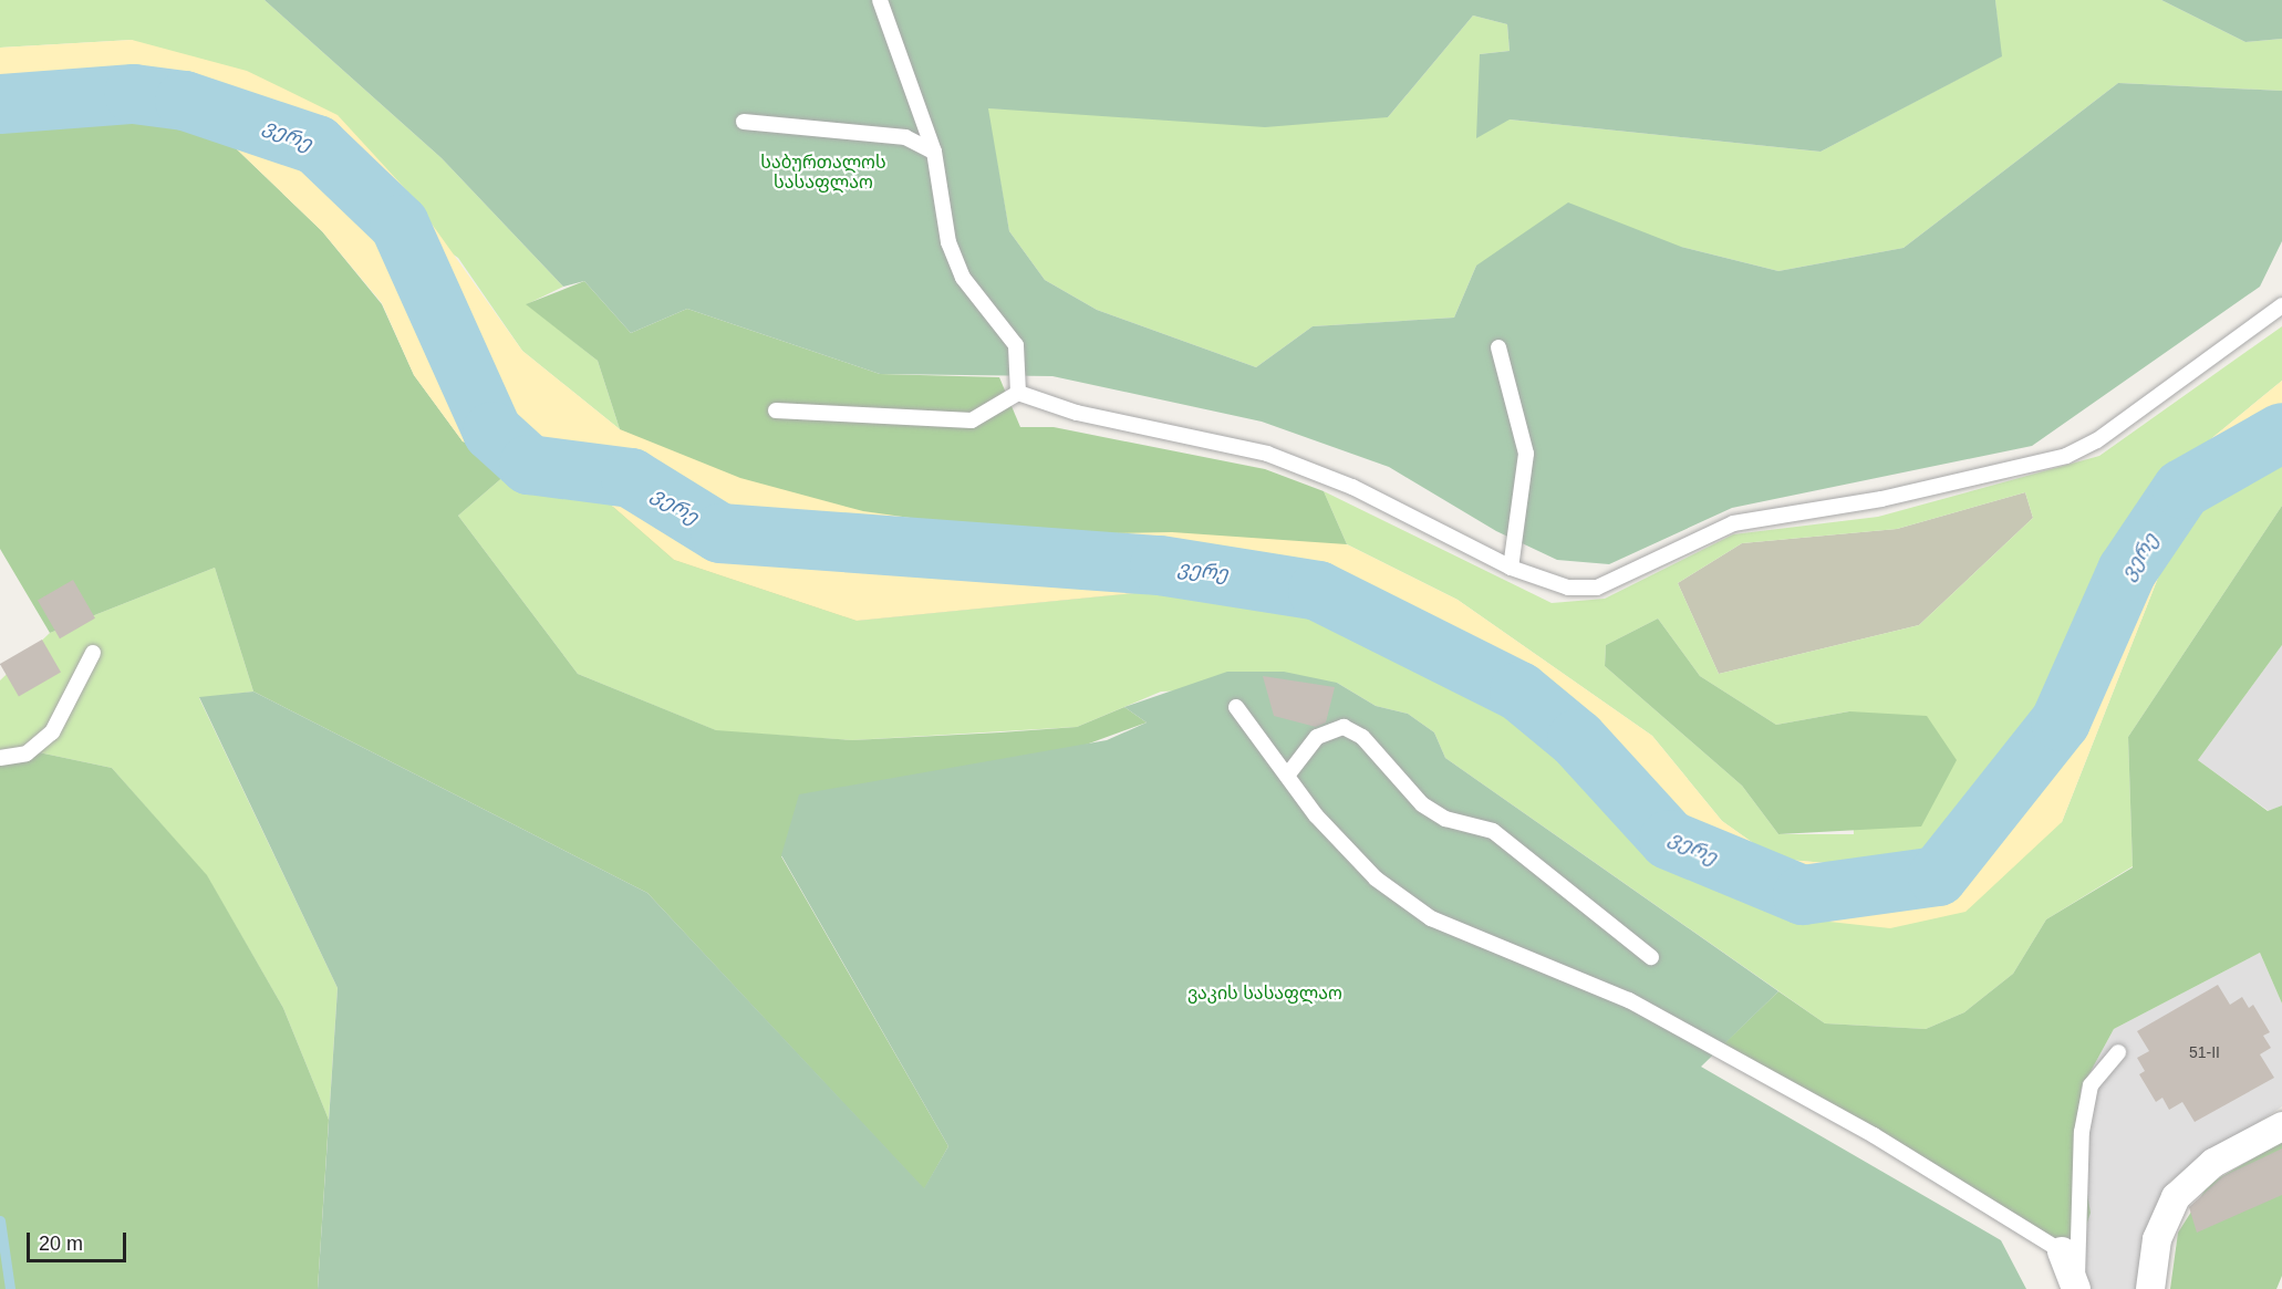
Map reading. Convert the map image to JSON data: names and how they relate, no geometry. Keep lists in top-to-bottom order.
{
  "water": ["ვერე"],
  "parks": ["საბურთალოს სასაფლაო", "ვაკის სასაფლაო"],
  "house_numbers": ["51-II"],
  "scale_bar": "20 m"
}
